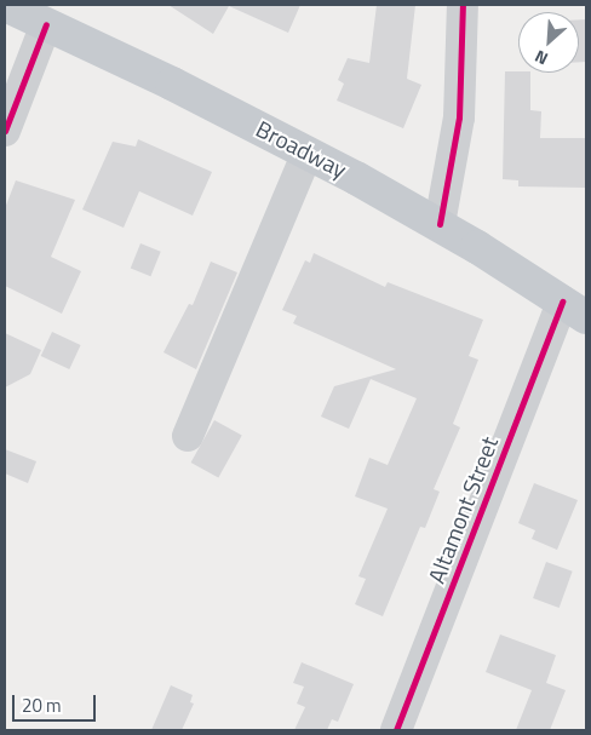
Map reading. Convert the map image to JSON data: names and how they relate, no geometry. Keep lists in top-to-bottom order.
{
  "streets": {
    "main road": ["Broadway"],
    "street": ["Altamont Street"]
  },
  "crossings": [
    ["Broadway", "Altamont Street"]
  ],
  "scale_bar": "20 m",
  "north": "bottom left"
}
